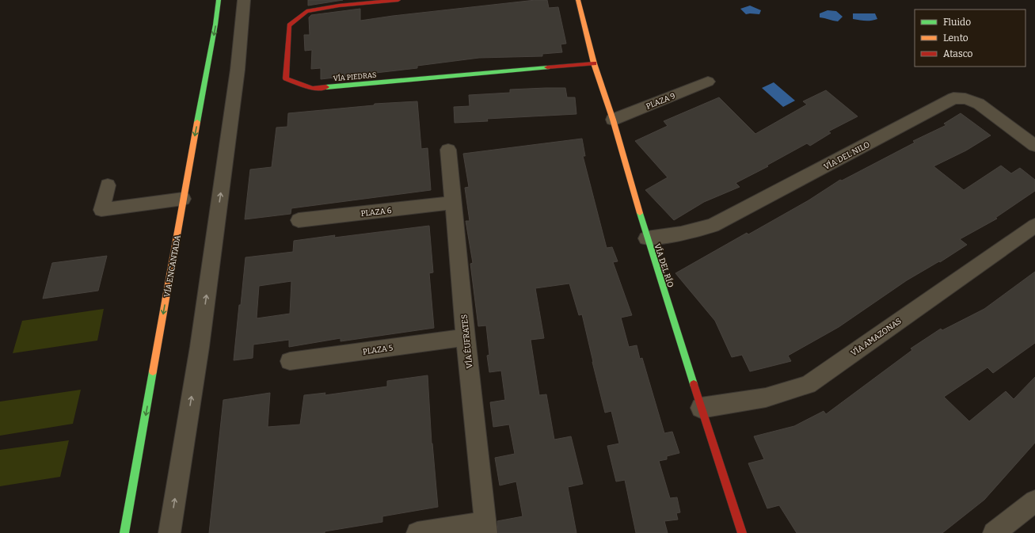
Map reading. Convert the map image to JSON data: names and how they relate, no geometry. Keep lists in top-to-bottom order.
{
  "streets": {
    "street": [
      "VÍA PIEDRAS",
      "PLAZA 9",
      "VÍA DEL NILO",
      "PLAZA 6",
      "VÍA DEL RÍO",
      "VÍA ENCANTADA",
      "VÍA AMAZONAS",
      "VÍA ÉUFRATES",
      "PLAZA 5"
    ]
  },
  "crossings": [
    ["VÍA PIEDRAS", "VÍA DEL RÍO"],
    ["PLAZA 9", "VÍA DEL RÍO"],
    ["VÍA DEL NILO", "VÍA DEL RÍO"],
    ["PLAZA 6", "VÍA ÉUFRATES"],
    ["VÍA DEL RÍO", "VÍA AMAZONAS"],
    ["VÍA ÉUFRATES", "PLAZA 5"]
  ],
  "legend": ["Fluido", "Lento", "Atasco"]
}
